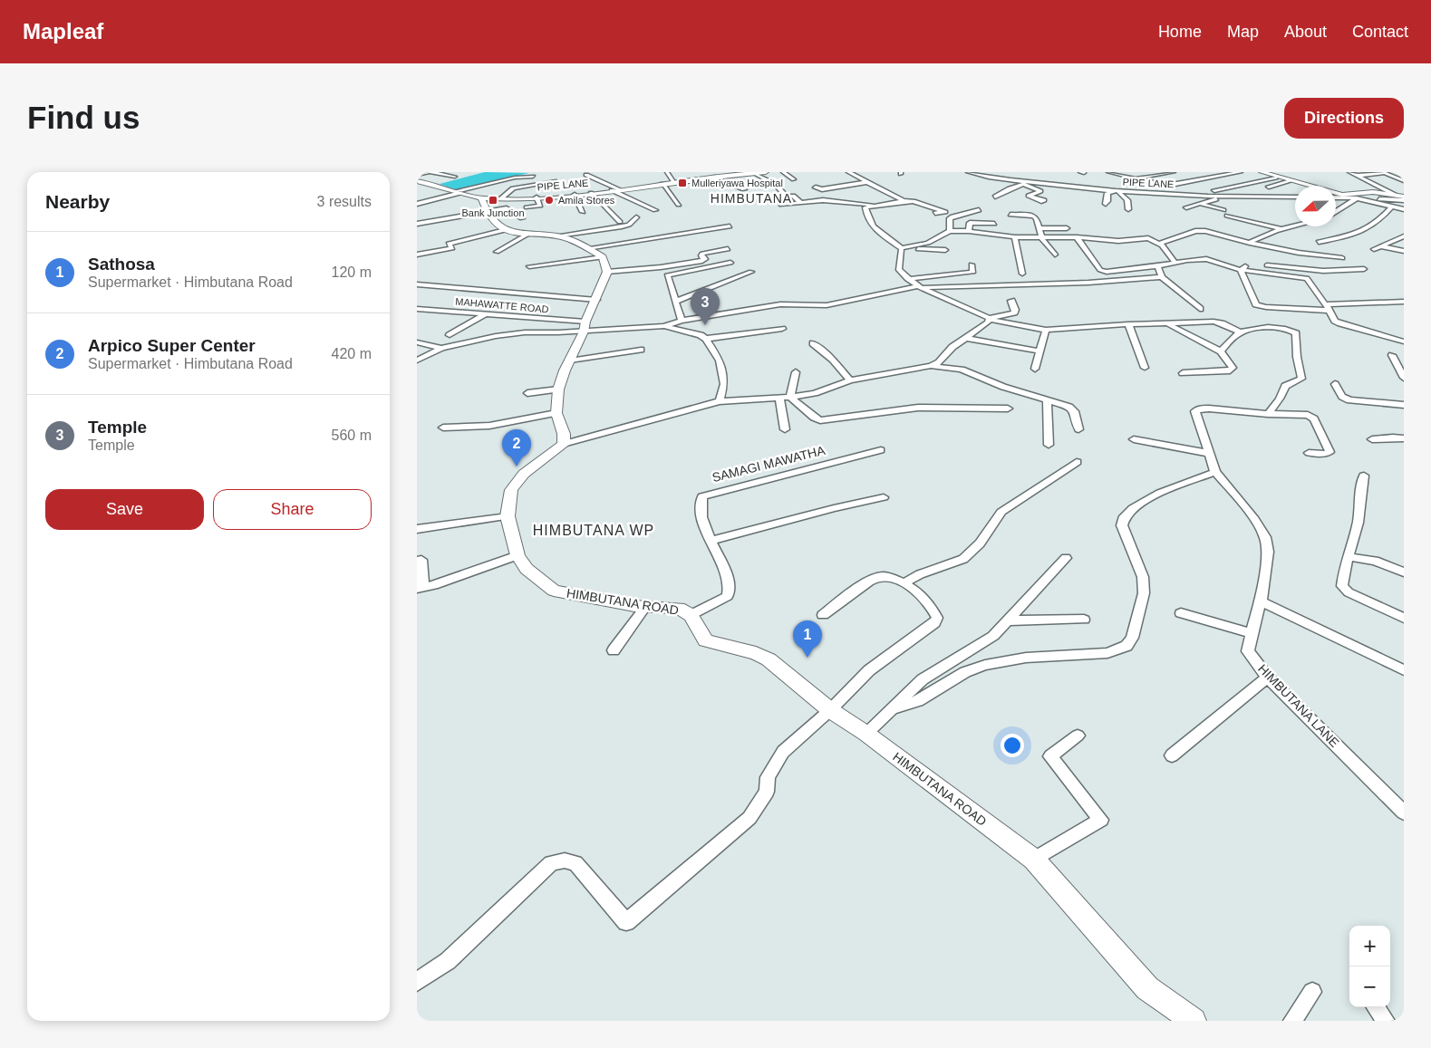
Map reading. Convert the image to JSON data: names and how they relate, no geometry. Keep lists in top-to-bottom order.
{
  "streets": {
    "street": [
      "PIPE LANE",
      "MAHAWATTE ROAD",
      "SAMAGI MAWATHA",
      "HIMBUTANA ROAD",
      "HIMBUTANA LANE"
    ]
  },
  "crossings": [
    ["SAMAGI MAWATHA", "HIMBUTANA ROAD"]
  ],
  "districts": ["HIMBUTANA", "HIMBUTANA WP"],
  "places": {
    "transit": ["Mulleriyawa Hospital", "Bank Junction"],
    "other": ["Amila Stores"]
  },
  "north": "left",
  "page": {
    "header": "Mapleaf",
    "nav": [
      "Home",
      "Map",
      "About",
      "Contact"
    ],
    "buttons": [
      "Directions",
      ["Save", "Share"]
    ],
    "title": "Find us",
    "heading": ["Nearby", "3 results"],
    "list": [
      {
        "mark": "1",
        "name": "Sathosa",
        "note": "Supermarket · Himbutana Road",
        "value": "120 m"
      },
      {
        "mark": "2",
        "name": "Arpico Super Center",
        "note": "Supermarket · Himbutana Road",
        "value": "420 m"
      },
      {
        "mark": "3",
        "name": "Temple",
        "note": "Temple",
        "value": "560 m"
      }
    ],
    "pins": ["3", "2", "1"],
    "map_buttons": ["+", "−"]
  }
}
